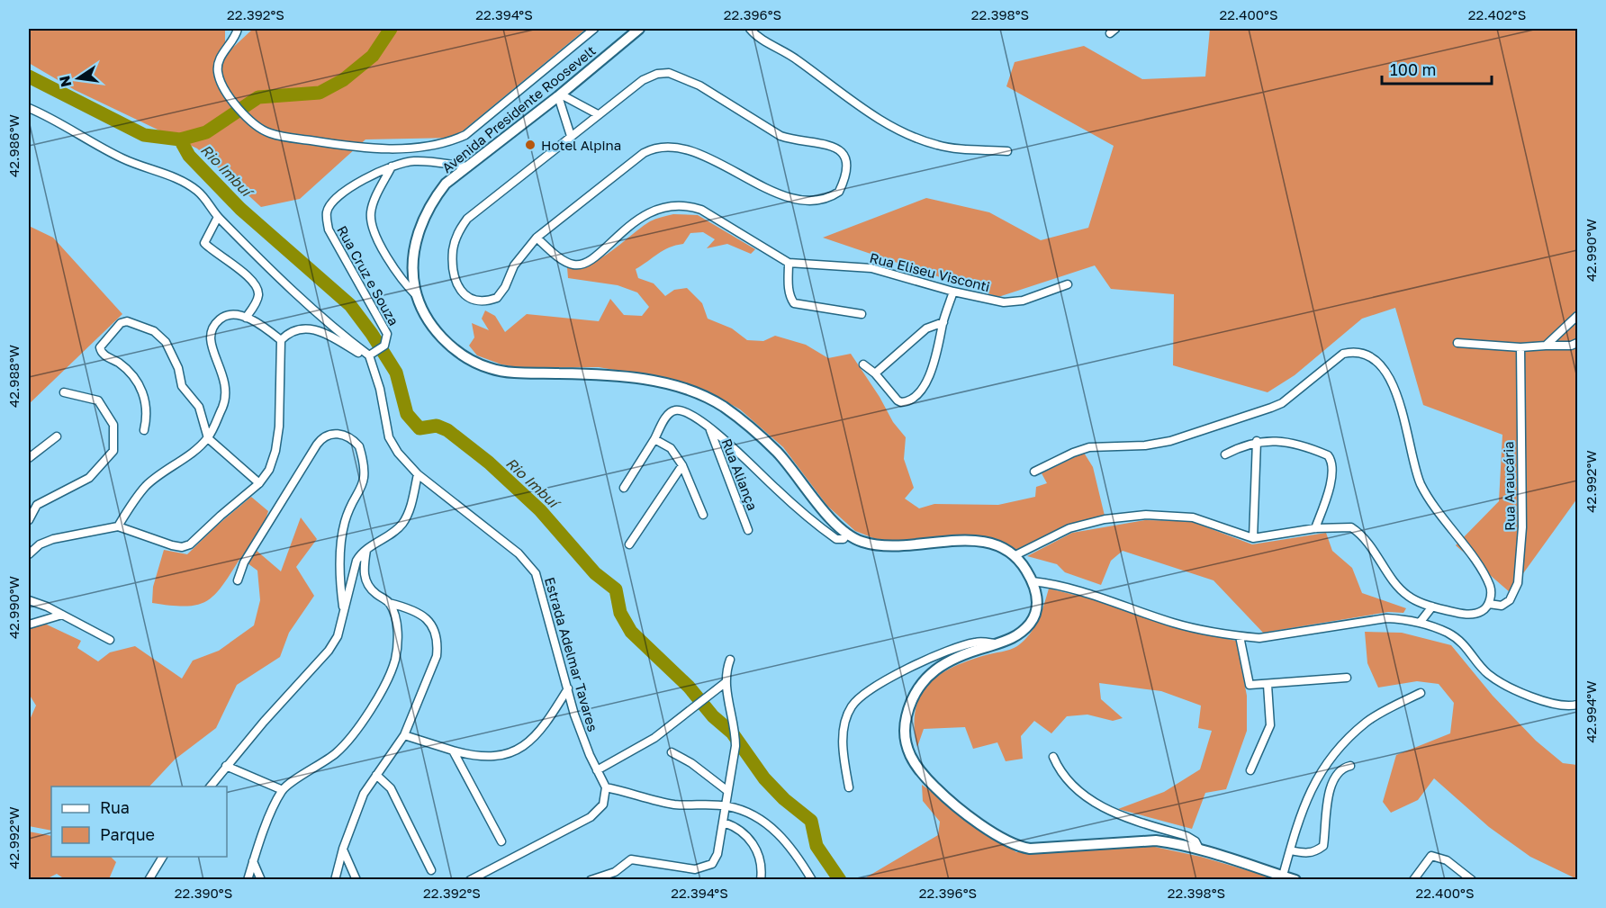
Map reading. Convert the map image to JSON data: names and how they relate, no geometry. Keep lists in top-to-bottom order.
{
  "streets": {
    "main road": ["Avenida Presidente Roosevelt"],
    "street": [
      "Rua Eliseu Visconti",
      "Rua Cruz e Souza",
      "Rua Aliança",
      "Rua Araucária",
      "Estrada Adelmar Tavares"
    ]
  },
  "crossings": [
    ["Avenida Presidente Roosevelt", "Rua Cruz e Souza"],
    ["Rua Cruz e Souza", "Estrada Adelmar Tavares"]
  ],
  "water": ["Rio Imbuí"],
  "places": ["Hotel Alpina"],
  "legend": ["Rua", "Parque"],
  "scale_bar": "100 m",
  "north": "left",
  "coordinates": [
    "22.392°S",
    "22.394°S",
    "22.396°S",
    "22.398°S",
    "22.400°S",
    "22.402°S",
    "42.986°W",
    "42.990°W",
    "42.988°W",
    "42.992°W",
    "42.994°W",
    "22.390°S"
  ]
}
